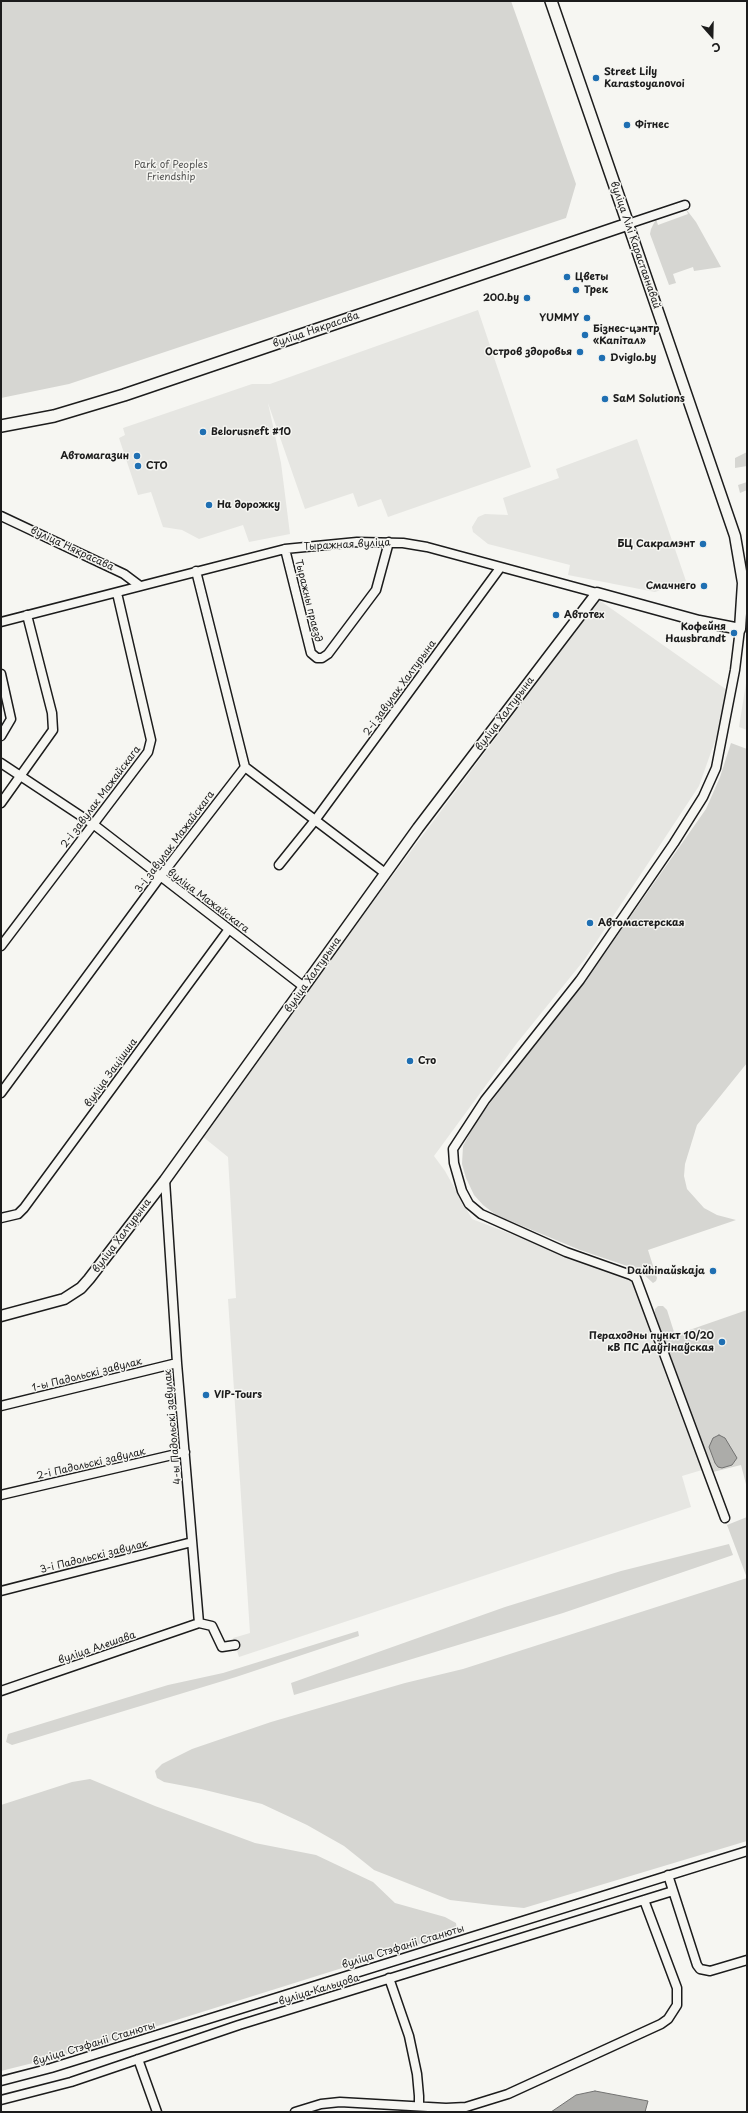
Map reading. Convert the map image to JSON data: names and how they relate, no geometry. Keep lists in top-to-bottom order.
{
  "streets": {
    "main road": ["вуліца Лілі Карастаянавай", "вуліца Някрасава"],
    "street": [
      "Тыражная вуліца",
      "Тыражны праезд",
      "2-і завулак Халтурына",
      "вуліца Халтурына",
      "2-і завулак Мажайскага",
      "3-і завулак Мажайскага",
      "вуліца Мажайскага",
      "вуліца Зацішша",
      "1-ы Падольскі завулак",
      "4-ы Падольскі завулак",
      "2-і Падольскі завулак",
      "3-і Падольскі завулак",
      "вуліца Алешава",
      "вуліца Стэфаніі Станюты",
      "вуліца Кальцова"
    ]
  },
  "crossings": [
    ["вуліца Лілі Карастаянавай", "вуліца Някрасава"],
    ["вуліца Лілі Карастаянавай", "Тыражная вуліца"],
    ["вуліца Някрасава", "Тыражная вуліца"],
    ["Тыражная вуліца", "Тыражны праезд"],
    ["Тыражная вуліца", "2-і завулак Халтурына"],
    ["Тыражная вуліца", "вуліца Халтурына"],
    ["Тыражная вуліца", "2-і завулак Мажайскага"],
    ["вуліца Халтурына", "вуліца Мажайскага"],
    ["вуліца Халтурына", "4-ы Падольскі завулак"],
    ["2-і завулак Мажайскага", "вуліца Мажайскага"],
    ["3-і завулак Мажайскага", "вуліца Мажайскага"],
    ["вуліца Мажайскага", "вуліца Зацішша"],
    ["1-ы Падольскі завулак", "4-ы Падольскі завулак"],
    ["4-ы Падольскі завулак", "2-і Падольскі завулак"],
    ["4-ы Падольскі завулак", "3-і Падольскі завулак"],
    ["4-ы Падольскі завулак", "вуліца Алешава"]
  ],
  "parks": ["Park of Peoples Friendship"],
  "places": [
    "Street Lily Karastoyanovoi",
    "Фітнес",
    "Цветы",
    "Трек",
    "200.by",
    "YUMMY",
    "Бізнес-цэнтр «Капітал»",
    "Остров здоровья",
    "Dviglo.by",
    "SaM Solutions",
    "Belorusneft #10",
    "Автомагазин",
    "СТО",
    "На дорожку",
    "БЦ Сакрамэнт",
    "Смачнего",
    "Автотех",
    "Кофейня Hausbrandt",
    "Автомастерская",
    "Сто",
    "Daŭhinaŭskaja",
    "Пераходны пункт 10/20 кВ ПС Даўгінаўская",
    "VIP-Tours"
  ],
  "north": "bottom"
}
